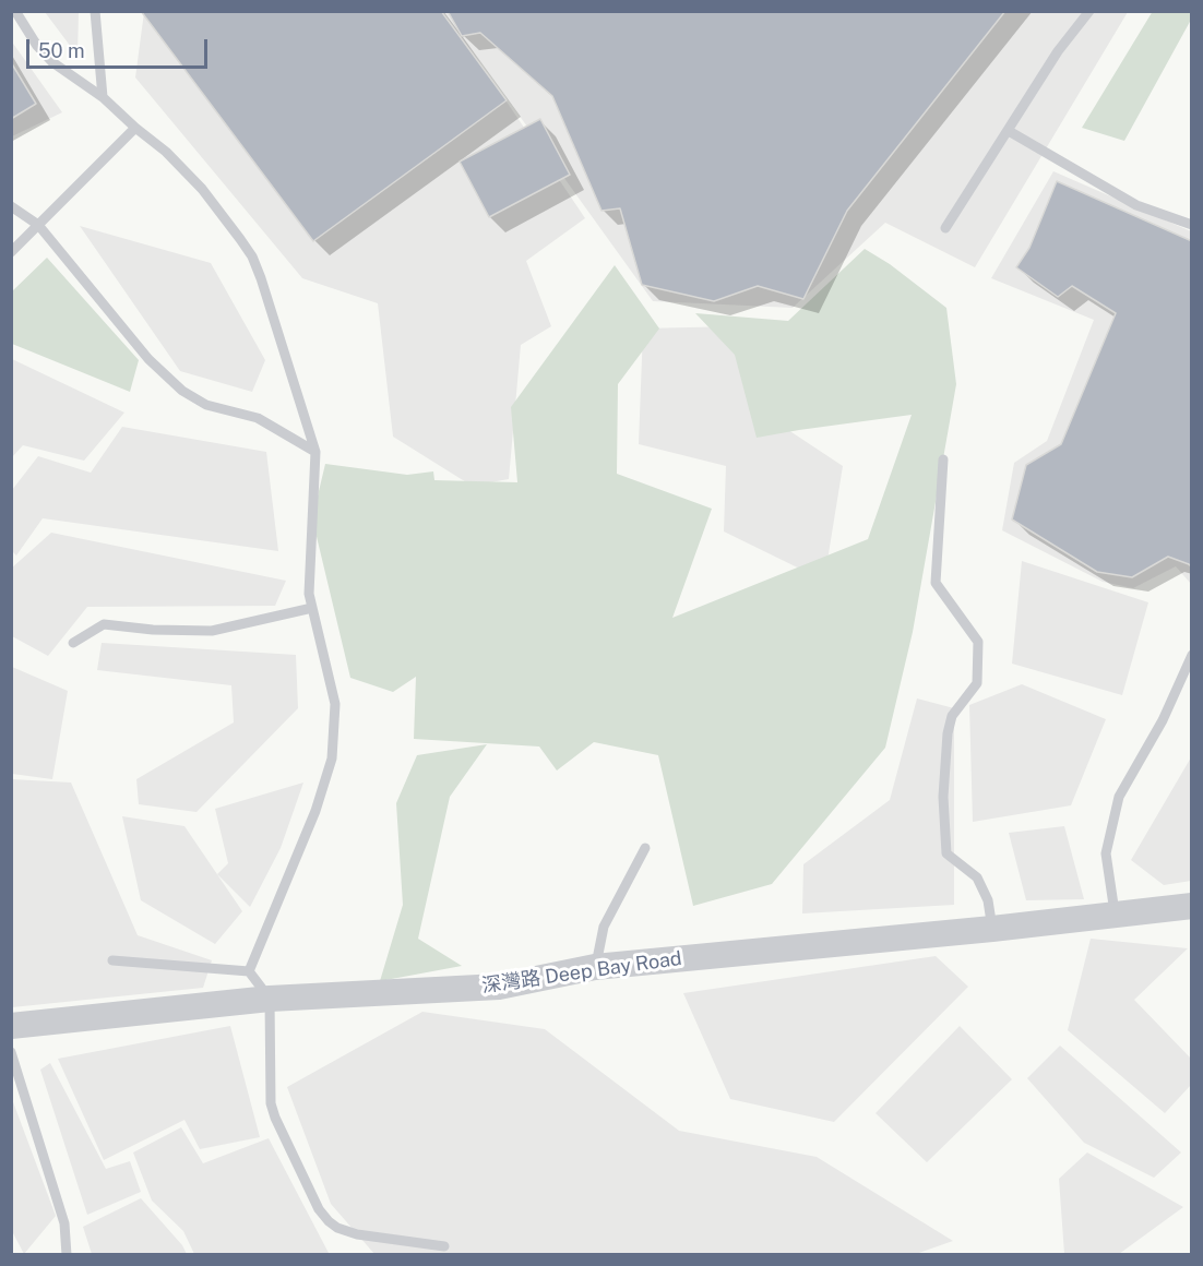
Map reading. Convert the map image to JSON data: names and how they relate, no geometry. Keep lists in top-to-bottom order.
{
  "streets": {
    "street": ["深灣路 Deep Bay Road"]
  },
  "scale_bar": "50 m"
}
